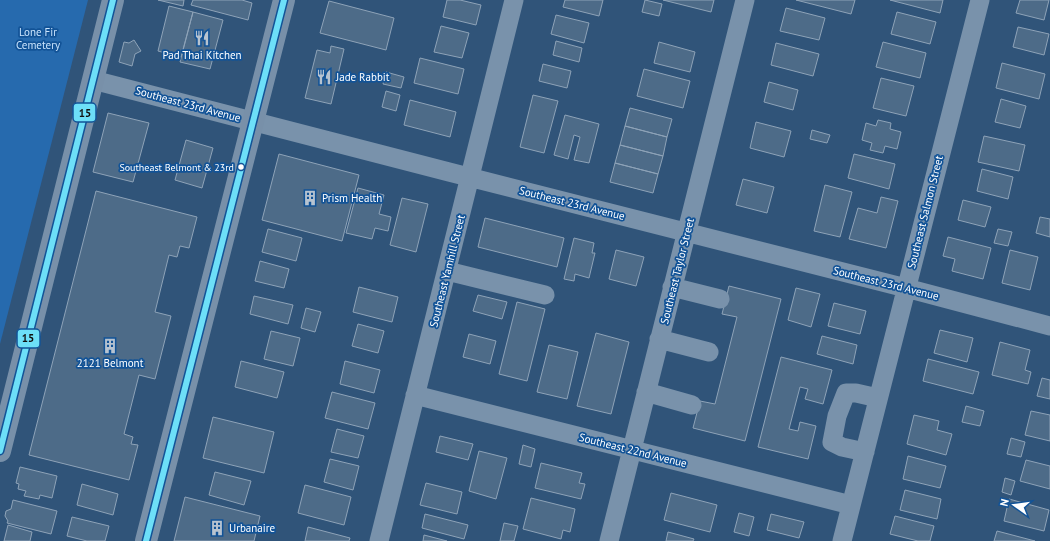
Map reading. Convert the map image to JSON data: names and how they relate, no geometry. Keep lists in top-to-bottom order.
{
  "streets": {
    "street": [
      "Southeast 23rd Avenue",
      "Southeast Salmon Street",
      "Southeast Yamhill Street",
      "Southeast Taylor Street",
      "Southeast 22nd Avenue"
    ]
  },
  "crossings": [
    ["Southeast 23rd Avenue", "Southeast Salmon Street"],
    ["Southeast 23rd Avenue", "Southeast Yamhill Street"],
    ["Southeast 23rd Avenue", "Southeast Taylor Street"],
    ["Southeast Salmon Street", "Southeast 22nd Avenue"],
    ["Southeast Yamhill Street", "Southeast 22nd Avenue"],
    ["Southeast Taylor Street", "Southeast 22nd Avenue"]
  ],
  "parks": ["Lone Fir Cemetery"],
  "places": {
    "restaurant": ["Pad Thai Kitchen", "Jade Rabbit"],
    "other": ["Southeast Belmont & 23rd"],
    "building": ["Prism Health", "2121 Belmont", "Urbanaire"]
  },
  "lines": ["transit line 15"],
  "north": "left"
}
